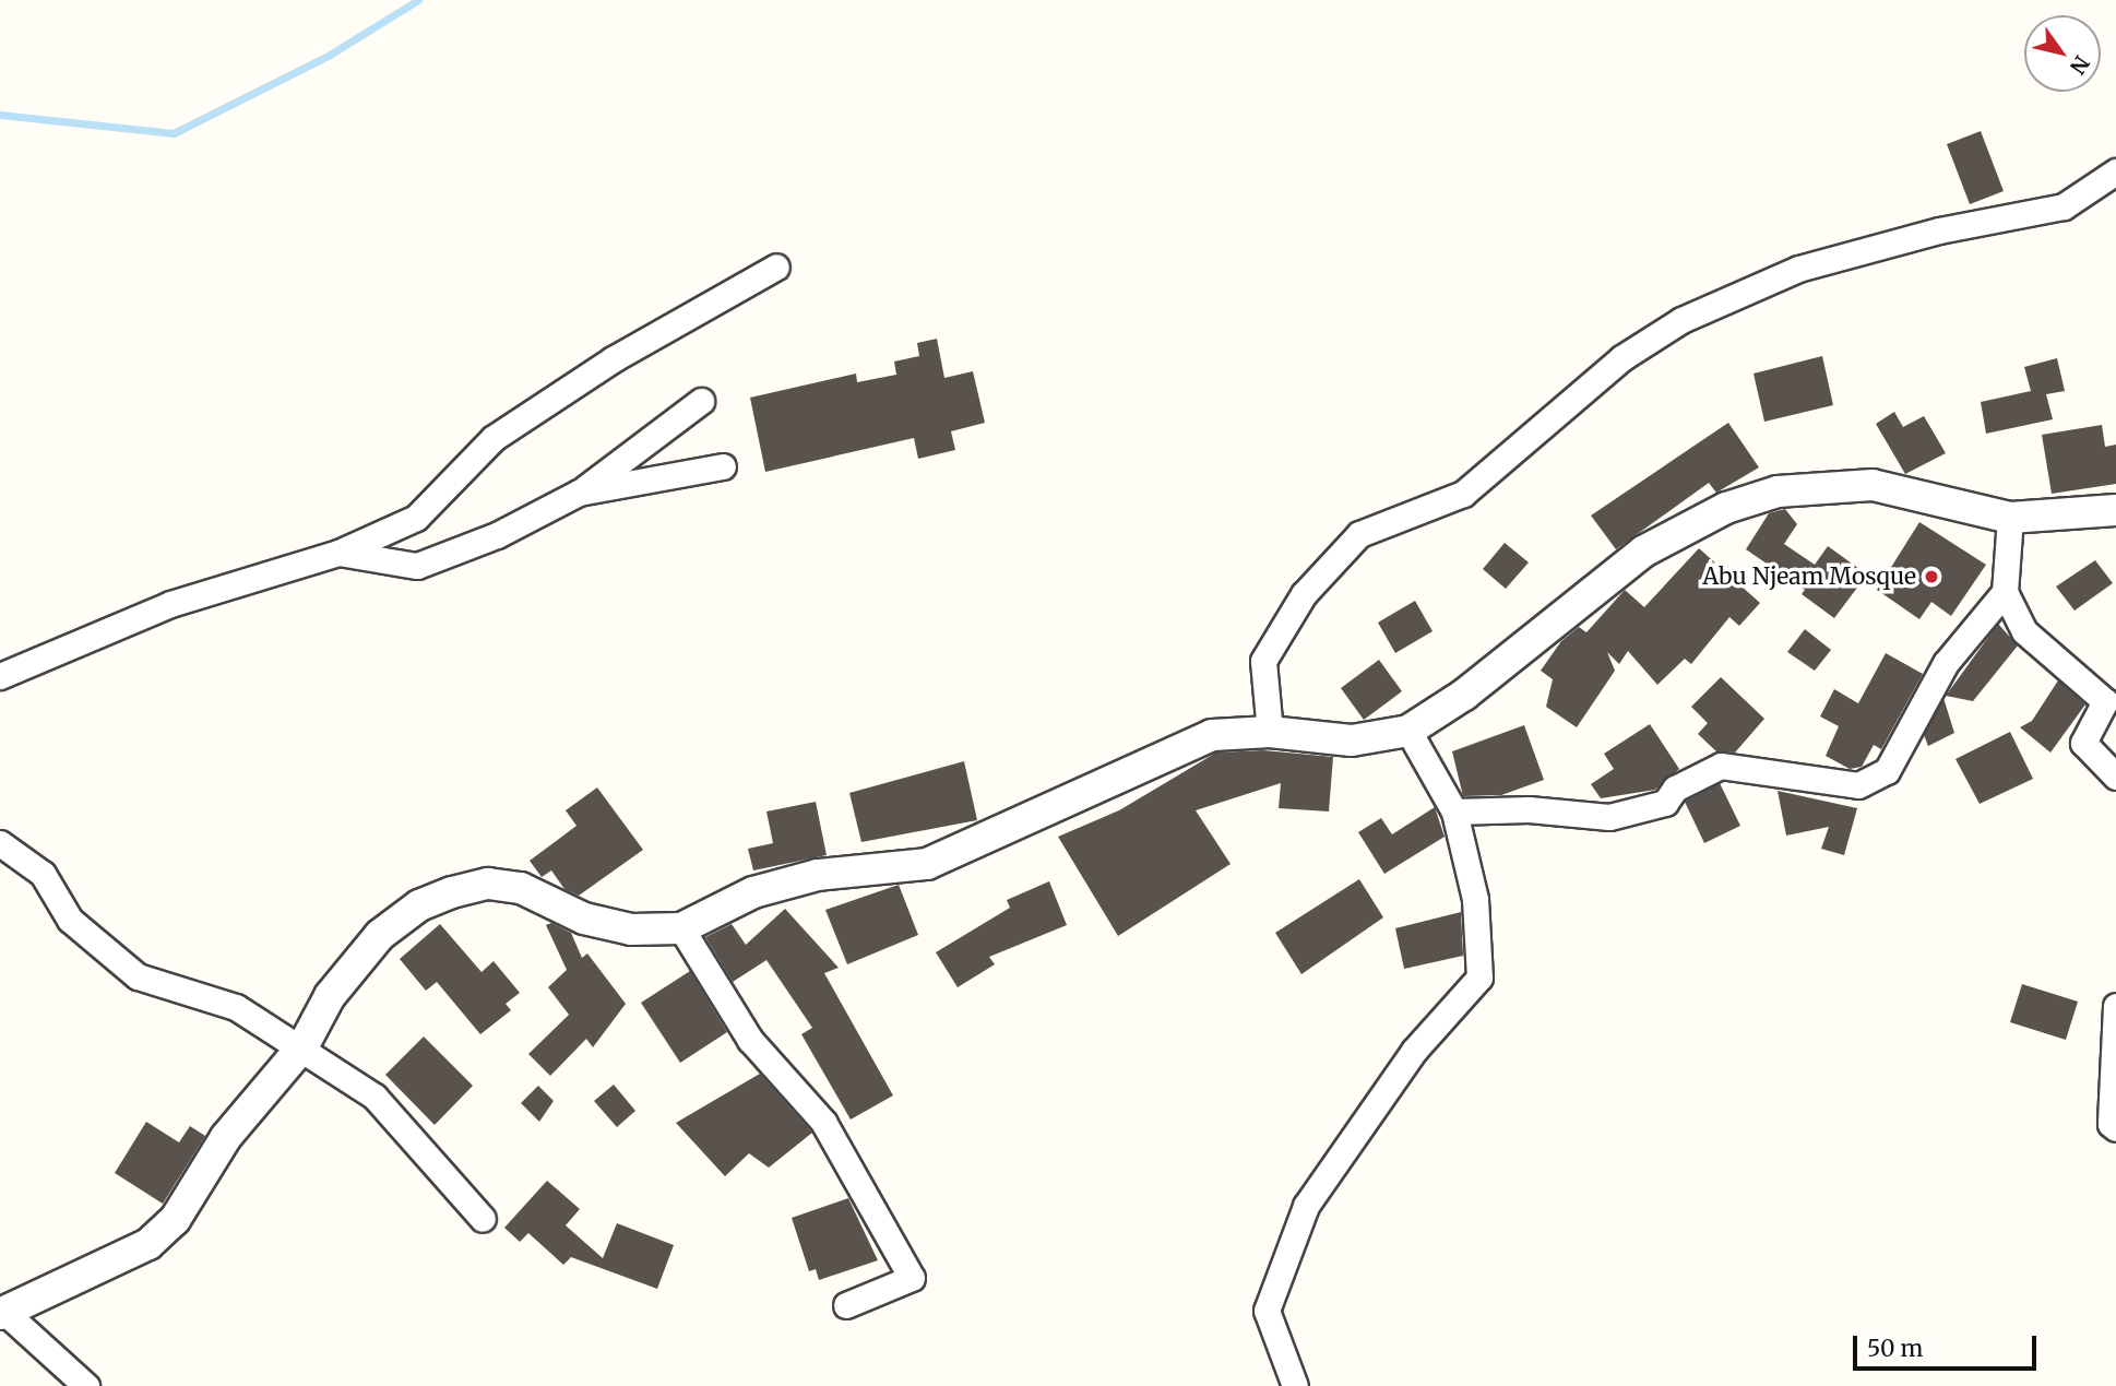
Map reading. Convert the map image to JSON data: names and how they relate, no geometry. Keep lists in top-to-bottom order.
{
  "places": ["Abu Njeam Mosque"],
  "scale_bar": "50 m",
  "north": "bottom right"
}
